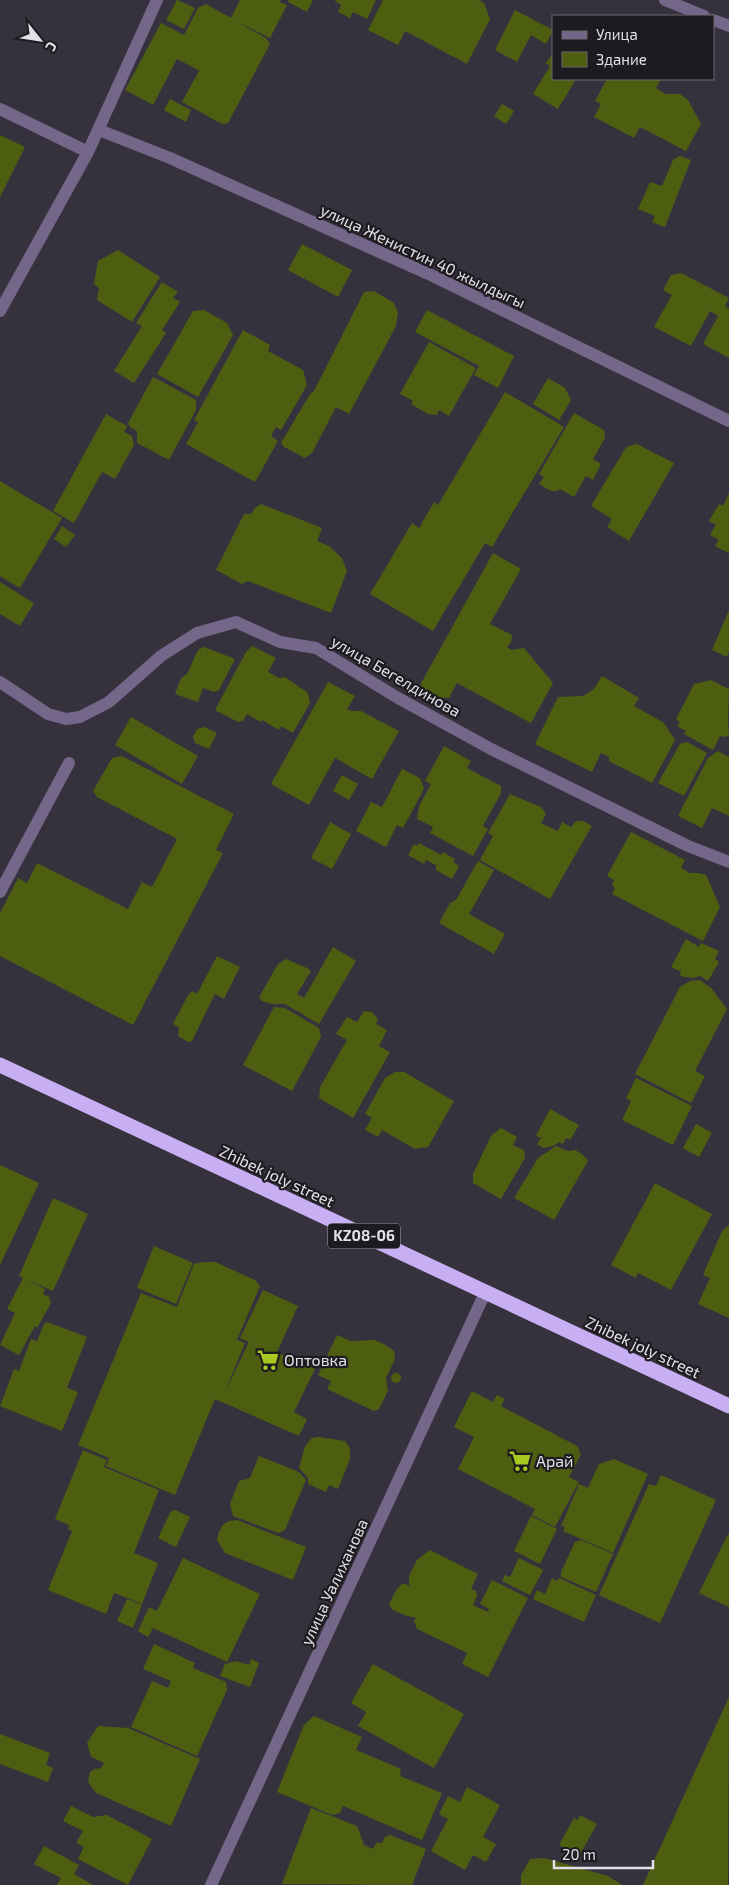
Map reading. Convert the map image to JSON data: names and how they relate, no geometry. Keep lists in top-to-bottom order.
{
  "streets": {
    "highway": ["Zhibek joly street", "KZ08-06"],
    "street": ["улица Женистин 40 жылдыгы", "улица Бегелдинова", "улица Уалиханова"]
  },
  "crossings": [
    ["Zhibek joly street", "улица Уалиханова"]
  ],
  "places": {
    "supermarket": ["Оптовка", "Арай"]
  },
  "legend": ["Улица", "Здание"],
  "scale_bar": "20 m",
  "north": "bottom right"
}
